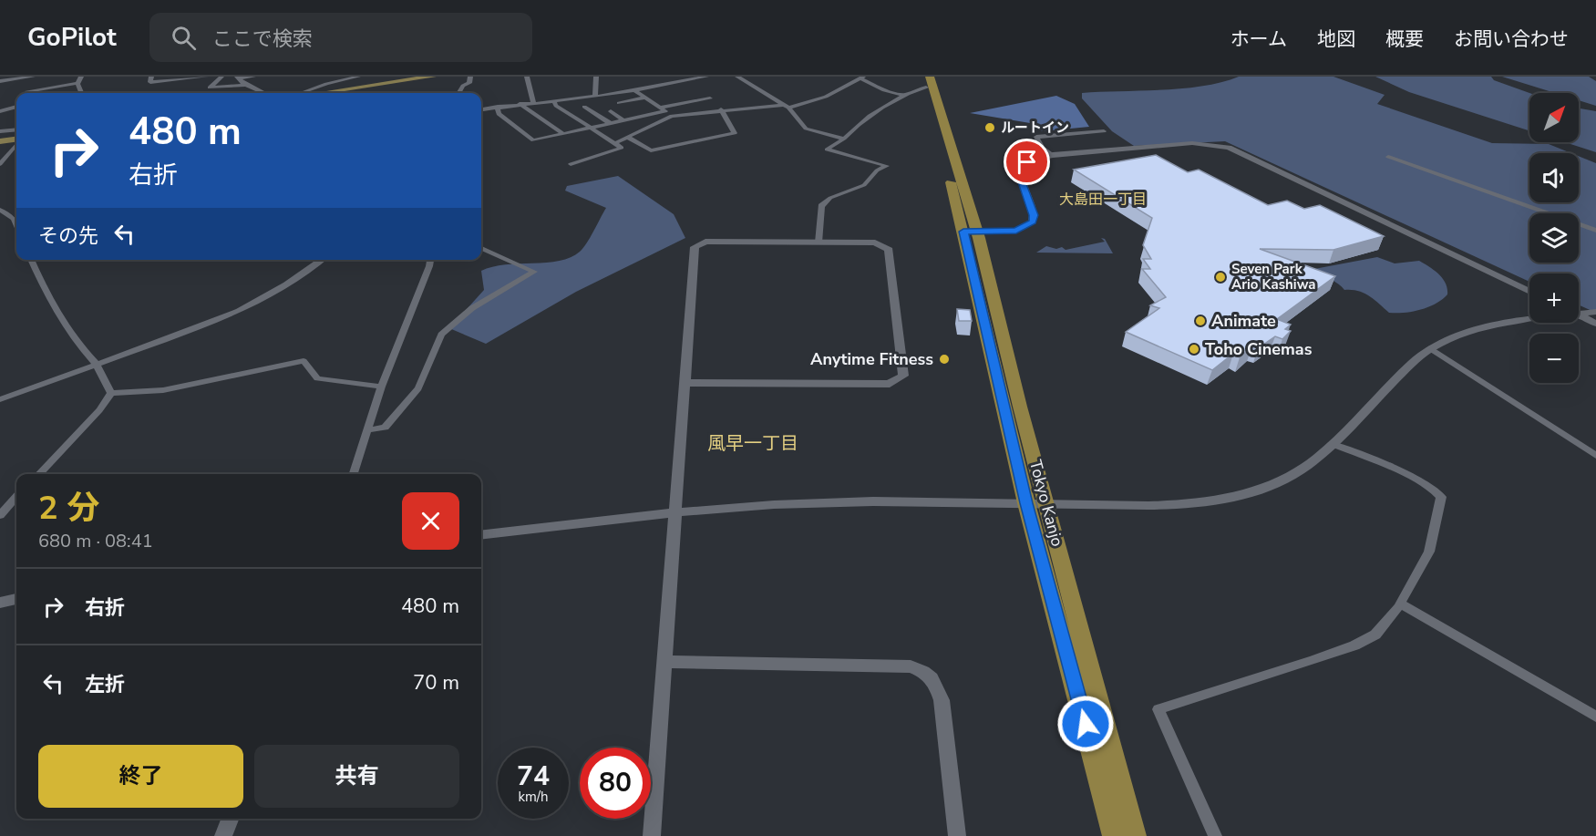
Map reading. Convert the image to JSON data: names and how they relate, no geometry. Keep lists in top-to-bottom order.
{
  "streets": {
    "highway": ["Tokyo Kanjo"]
  },
  "districts": ["大島田一丁目", "風早一丁目"],
  "places": [
    "ルートイン",
    "Seven Park Ario Kashiwa",
    "Animate",
    "Toho Cinemas",
    "Anytime Fitness"
  ],
  "north": "top right",
  "page": {
    "header": "GoPilot",
    "search": "ここで検索",
    "nav": [
      "ホーム",
      "地図",
      "概要",
      "お問い合わせ"
    ],
    "map_buttons": ["+", "−"],
    "turn": ["480 m", "右折"],
    "then": "その先",
    "heading": ["2 分", "680 m · 08:41"],
    "list": [
      {
        "name": "右折",
        "value": "480 m"
      },
      {
        "name": "左折",
        "value": "70 m"
      }
    ],
    "buttons": ["終了", "共有"],
    "speed": "74 km/h",
    "limit": "80"
  }
}
